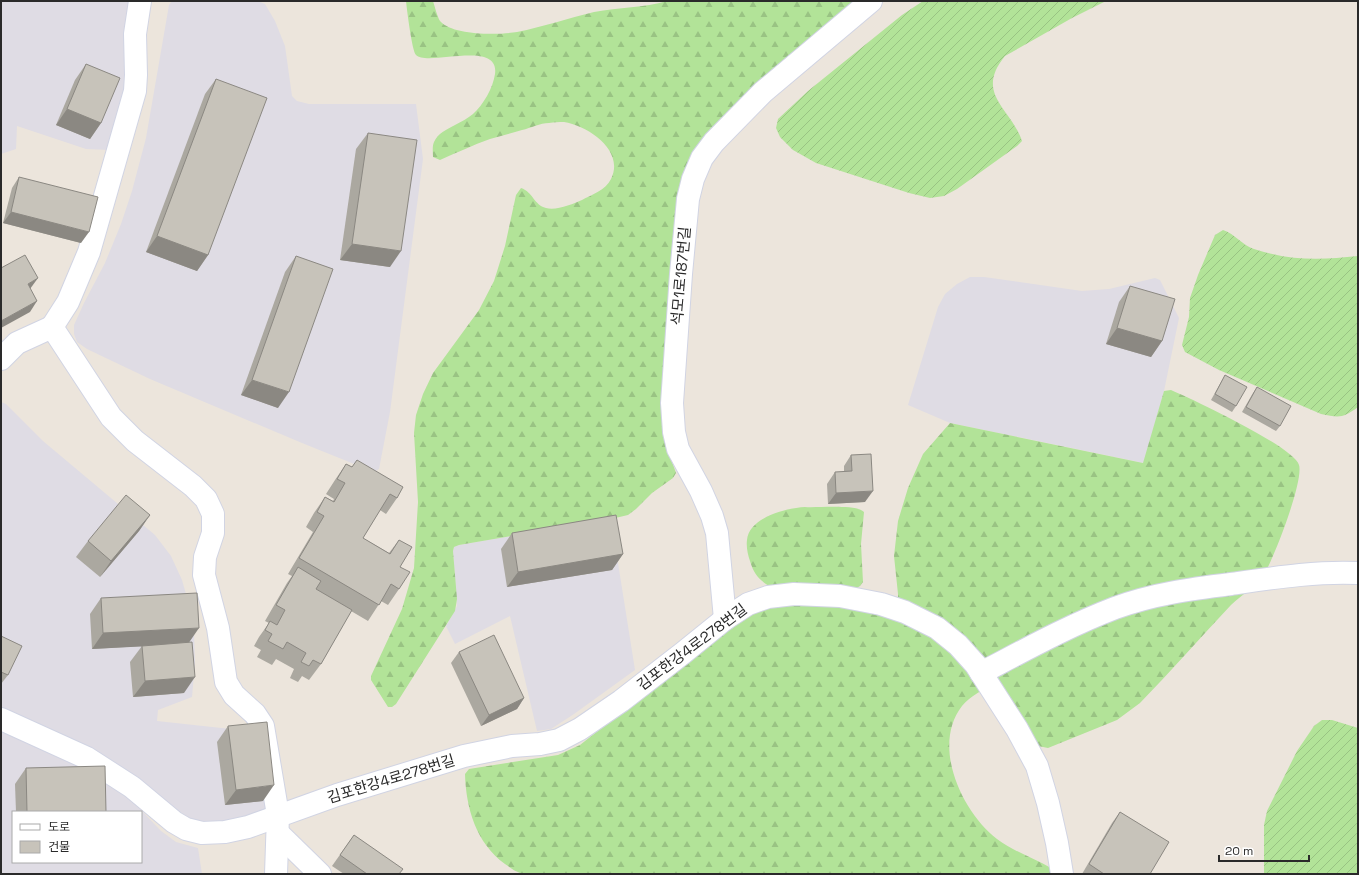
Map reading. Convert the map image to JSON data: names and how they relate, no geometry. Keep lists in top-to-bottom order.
{
  "streets": {
    "lane": ["석모1로187번길", "김포한강4로278번길"]
  },
  "crossings": [
    ["석모1로187번길", "김포한강4로278번길"]
  ],
  "legend": ["도로", "건물"],
  "scale_bar": "20 m"
}
